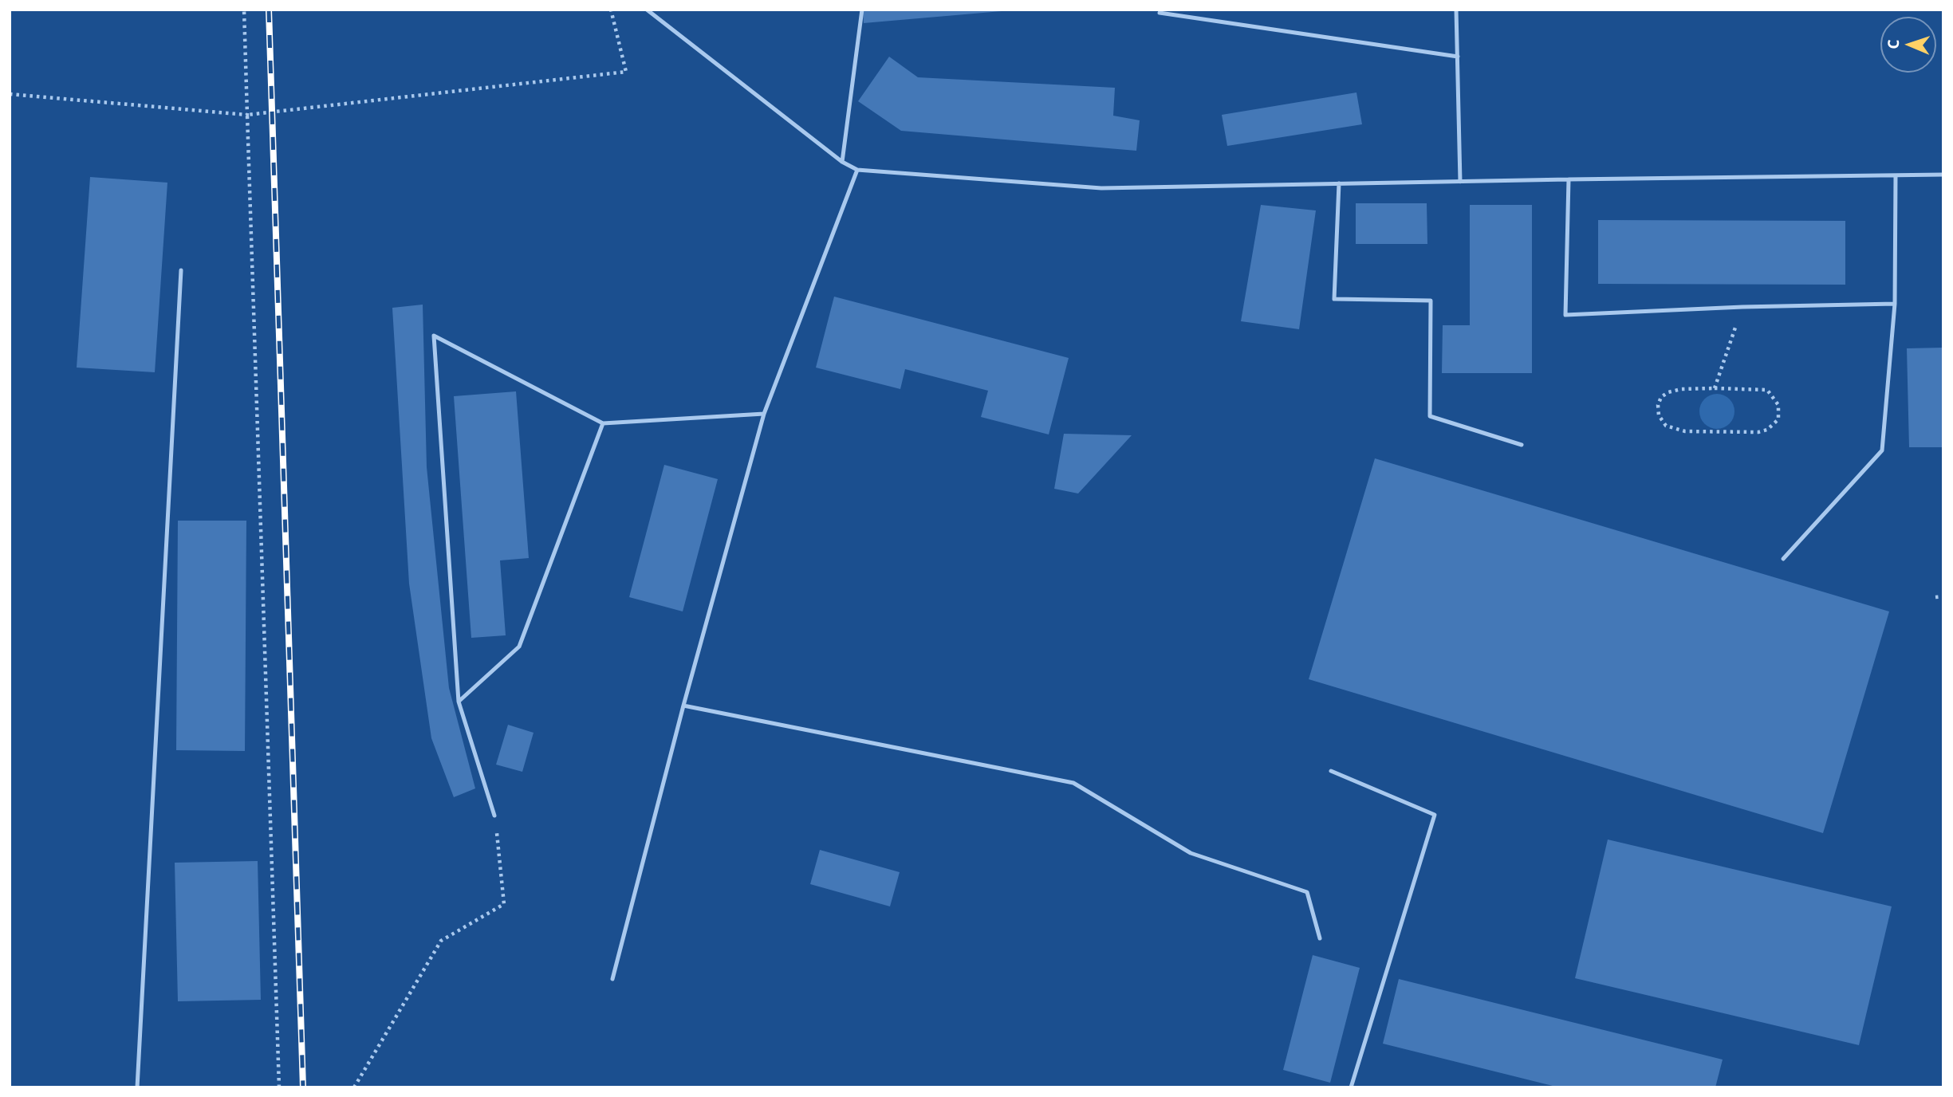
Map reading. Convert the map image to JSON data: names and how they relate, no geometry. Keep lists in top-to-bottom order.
{
  "north": "left"
}
